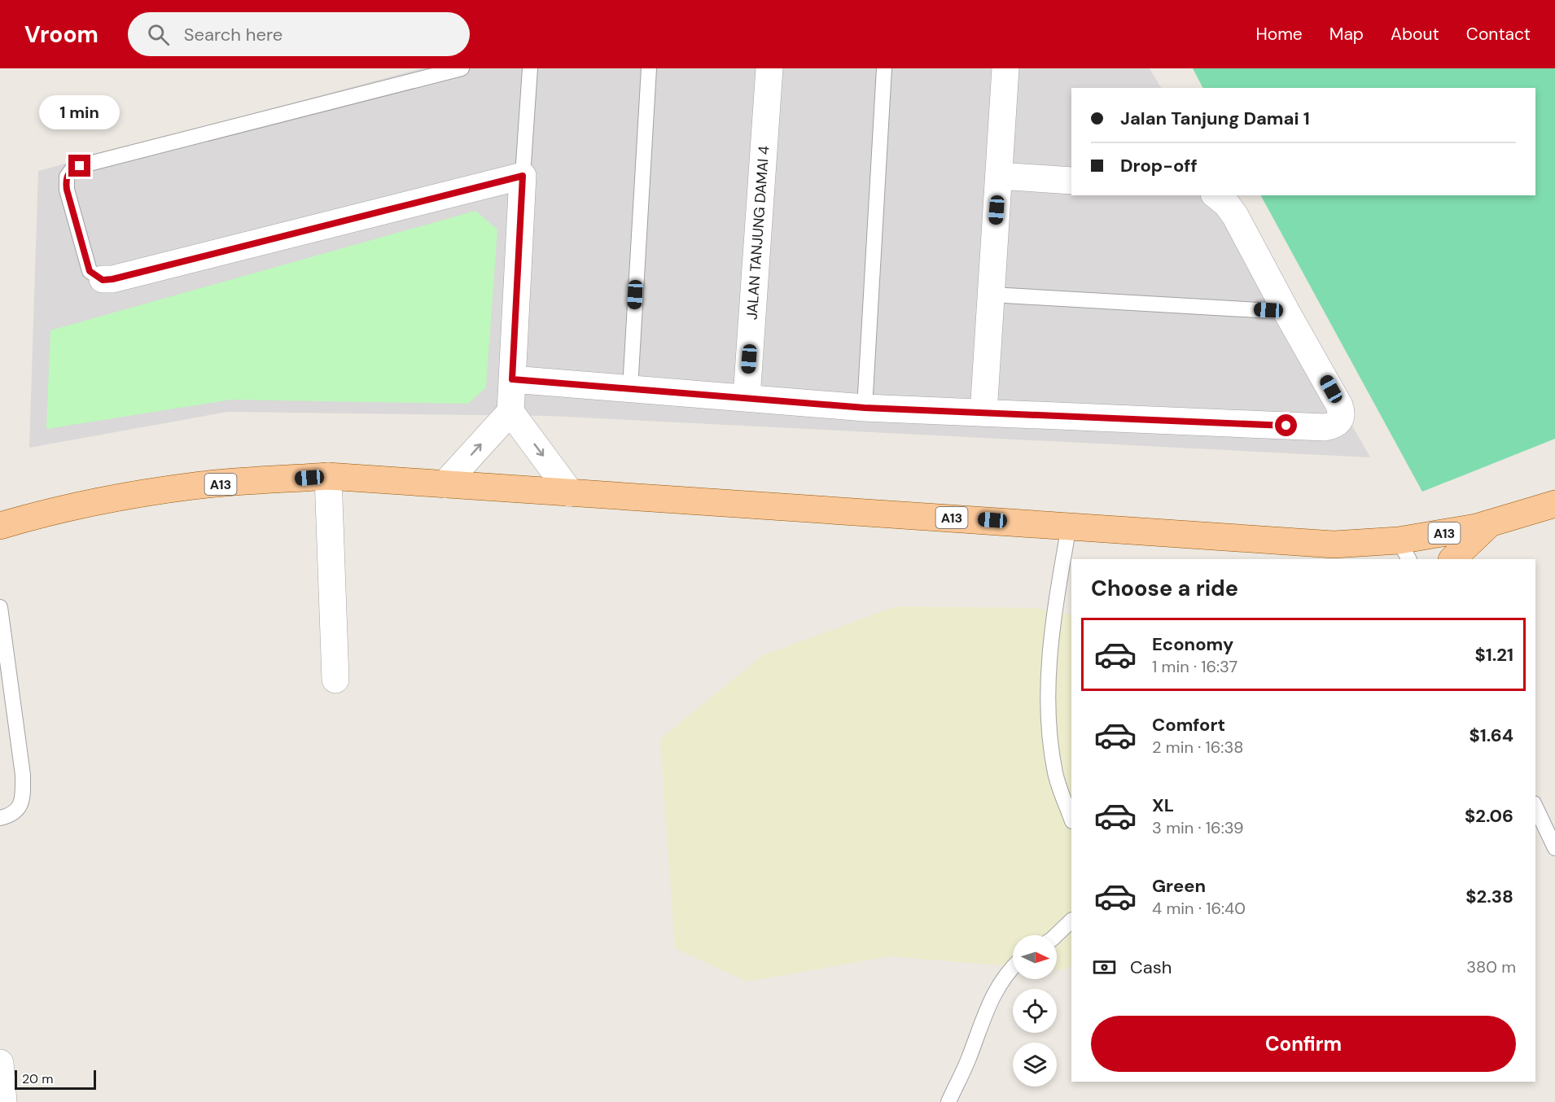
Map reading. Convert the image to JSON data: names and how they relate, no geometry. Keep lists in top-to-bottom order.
{
  "streets": {
    "main road": ["A13"],
    "street": ["JALAN TANJUNG DAMAI 4"]
  },
  "scale_bar": "20 m",
  "north": "right",
  "page": {
    "header": "Vroom",
    "search": "Search here",
    "nav": [
      "Home",
      "Map",
      "About",
      "Contact"
    ],
    "banner": ["Jalan Tanjung Damai 1", "Drop-off"],
    "bubble": "1 min",
    "heading": "Choose a ride",
    "list": [
      {
        "name": "Economy",
        "note": "1 min · 16:37",
        "value": "$1.21"
      },
      {
        "name": "Comfort",
        "note": "2 min · 16:38",
        "value": "$1.64"
      },
      {
        "name": "XL",
        "note": "3 min · 16:39",
        "value": "$2.06"
      },
      {
        "name": "Green",
        "note": "4 min · 16:40",
        "value": "$2.38"
      }
    ],
    "pay": ["Cash", "380 m"],
    "buttons": "Confirm",
    "scale": "20 m"
  }
}
